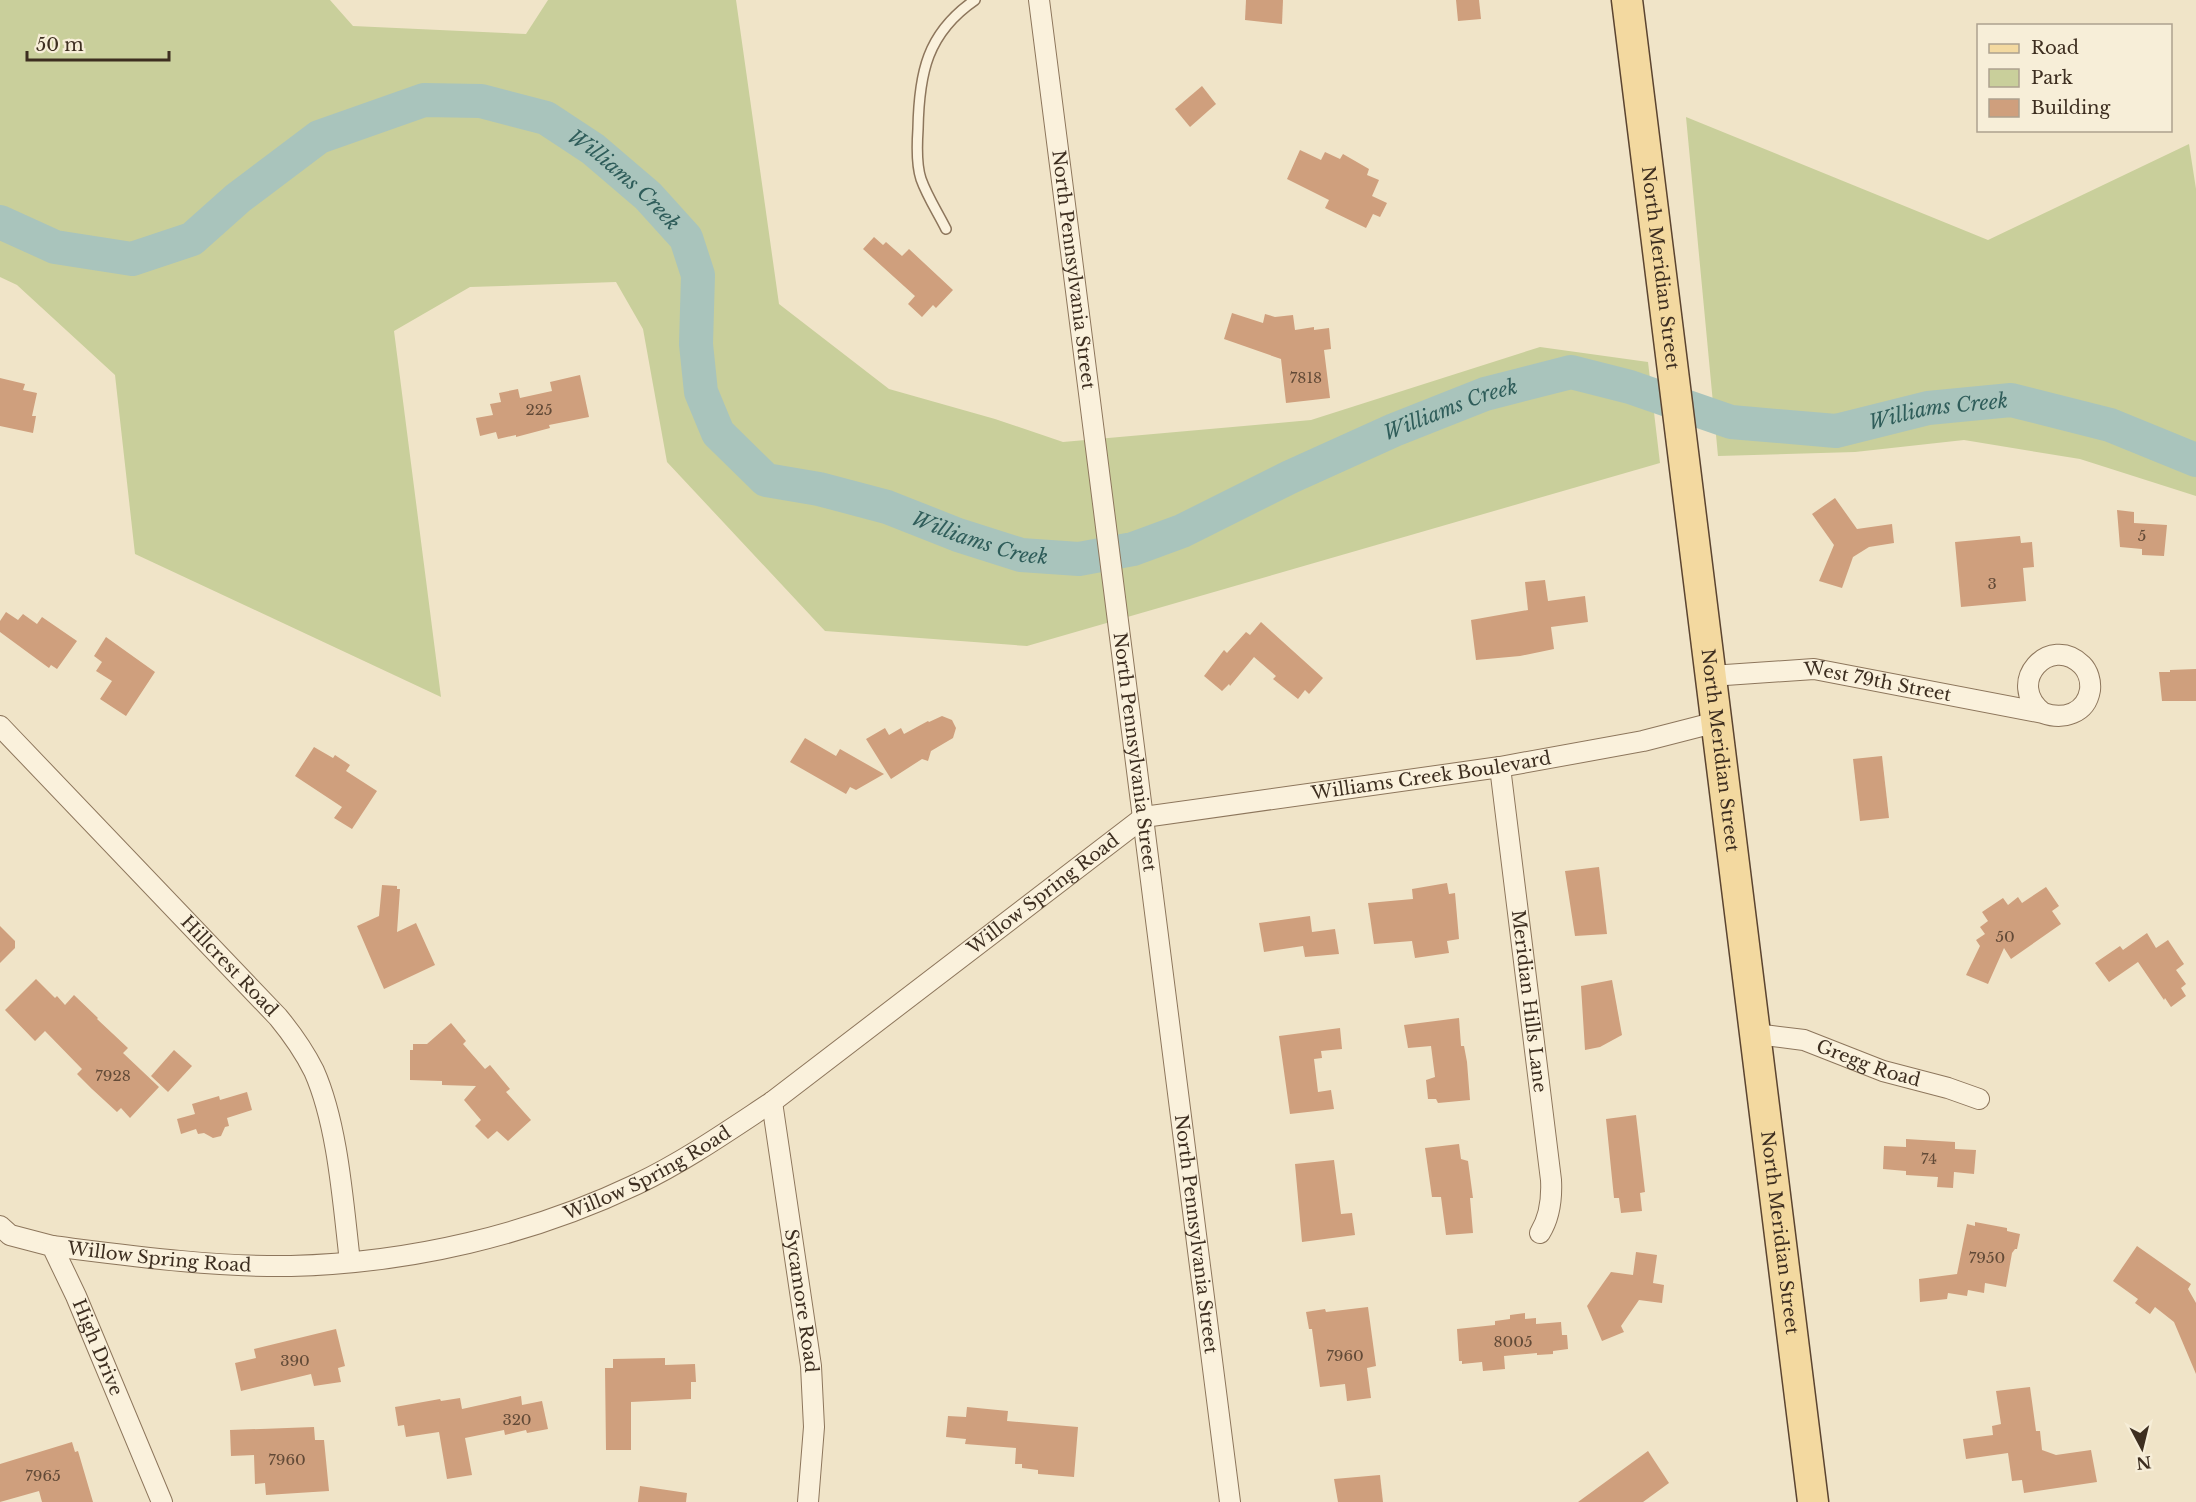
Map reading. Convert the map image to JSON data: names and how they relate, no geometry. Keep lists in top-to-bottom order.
{
  "streets": {
    "main road": ["North Meridian Street"],
    "street": [
      "North Pennsylvania Street",
      "West 79th Street",
      "Williams Creek Boulevard",
      "Willow Spring Road",
      "Hillcrest Road",
      "Meridian Hills Lane",
      "Gregg Road",
      "Sycamore Road",
      "High Drive"
    ]
  },
  "crossings": [
    ["North Pennsylvania Street", "Williams Creek Boulevard"],
    ["North Pennsylvania Street", "Willow Spring Road"],
    ["North Meridian Street", "West 79th Street"],
    ["North Meridian Street", "Williams Creek Boulevard"],
    ["North Meridian Street", "Gregg Road"],
    ["Williams Creek Boulevard", "Willow Spring Road"],
    ["Williams Creek Boulevard", "Meridian Hills Lane"],
    ["Willow Spring Road", "Hillcrest Road"],
    ["Willow Spring Road", "Sycamore Road"],
    ["Willow Spring Road", "High Drive"]
  ],
  "water": ["Williams Creek"],
  "house_numbers": [
    "7818",
    "225",
    "5",
    "3",
    "50",
    "7928",
    "74",
    "7950",
    "8005",
    "7960",
    "390",
    "320",
    "7960",
    "7965"
  ],
  "legend": ["Road", "Park", "Building"],
  "scale_bar": "50 m",
  "north": "bottom"
}
